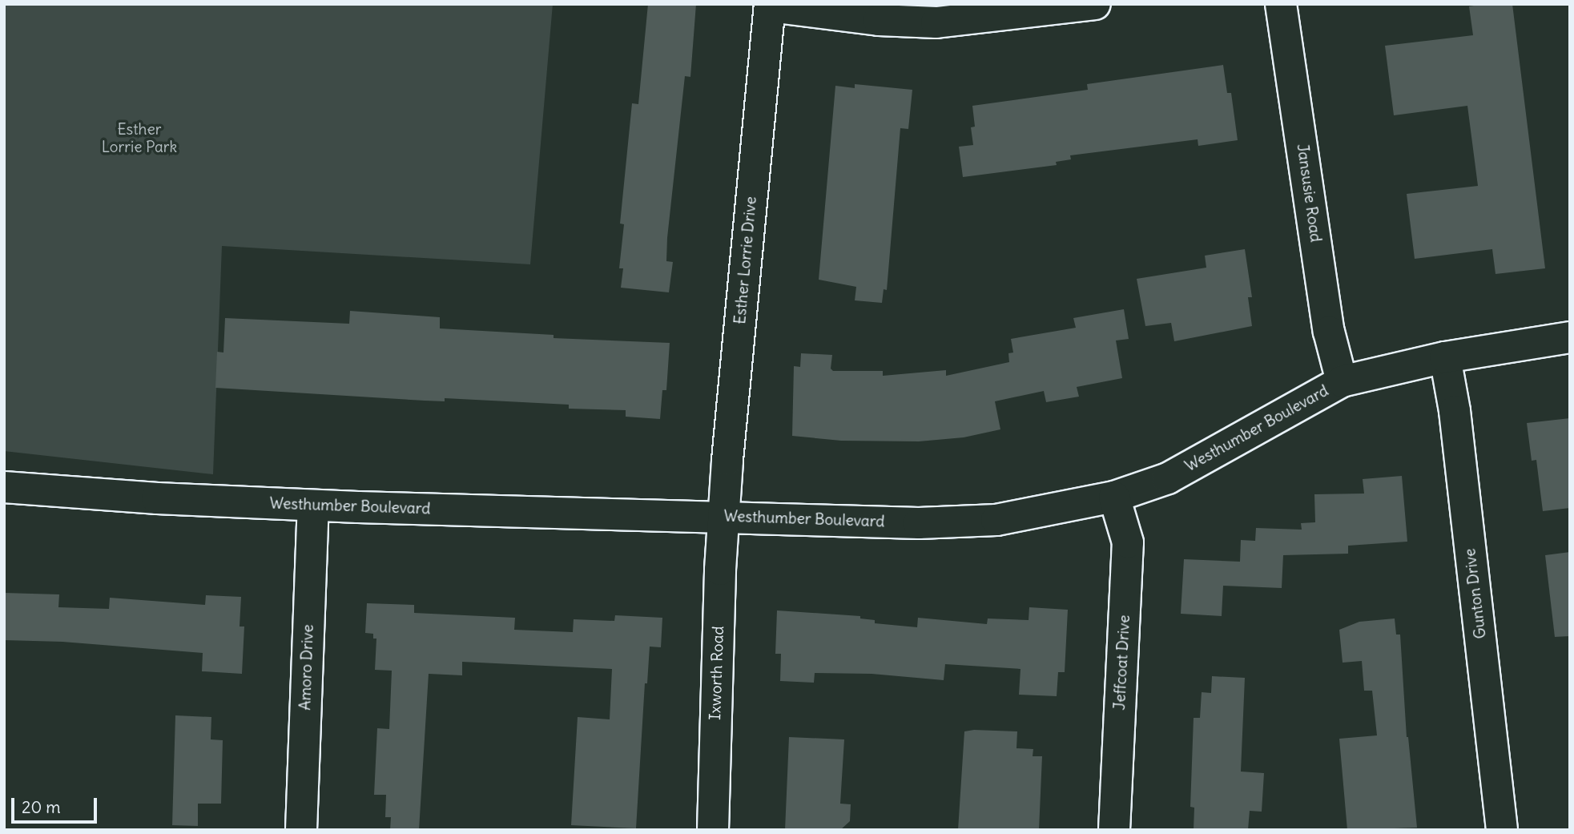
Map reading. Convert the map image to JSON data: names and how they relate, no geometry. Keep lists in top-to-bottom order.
{
  "streets": {
    "street": [
      "Jansusie Road",
      "Esther Lorrie Drive",
      "Westhumber Boulevard",
      "Gunton Drive",
      "Jeffcoat Drive",
      "Amoro Drive",
      "Ixworth Road"
    ]
  },
  "crossings": [
    ["Jansusie Road", "Westhumber Boulevard"],
    ["Esther Lorrie Drive", "Westhumber Boulevard"],
    ["Esther Lorrie Drive", "Ixworth Road"],
    ["Westhumber Boulevard", "Gunton Drive"],
    ["Westhumber Boulevard", "Jeffcoat Drive"],
    ["Westhumber Boulevard", "Amoro Drive"],
    ["Westhumber Boulevard", "Ixworth Road"]
  ],
  "parks": ["Esther Lorrie Park"],
  "scale_bar": "20 m"
}
